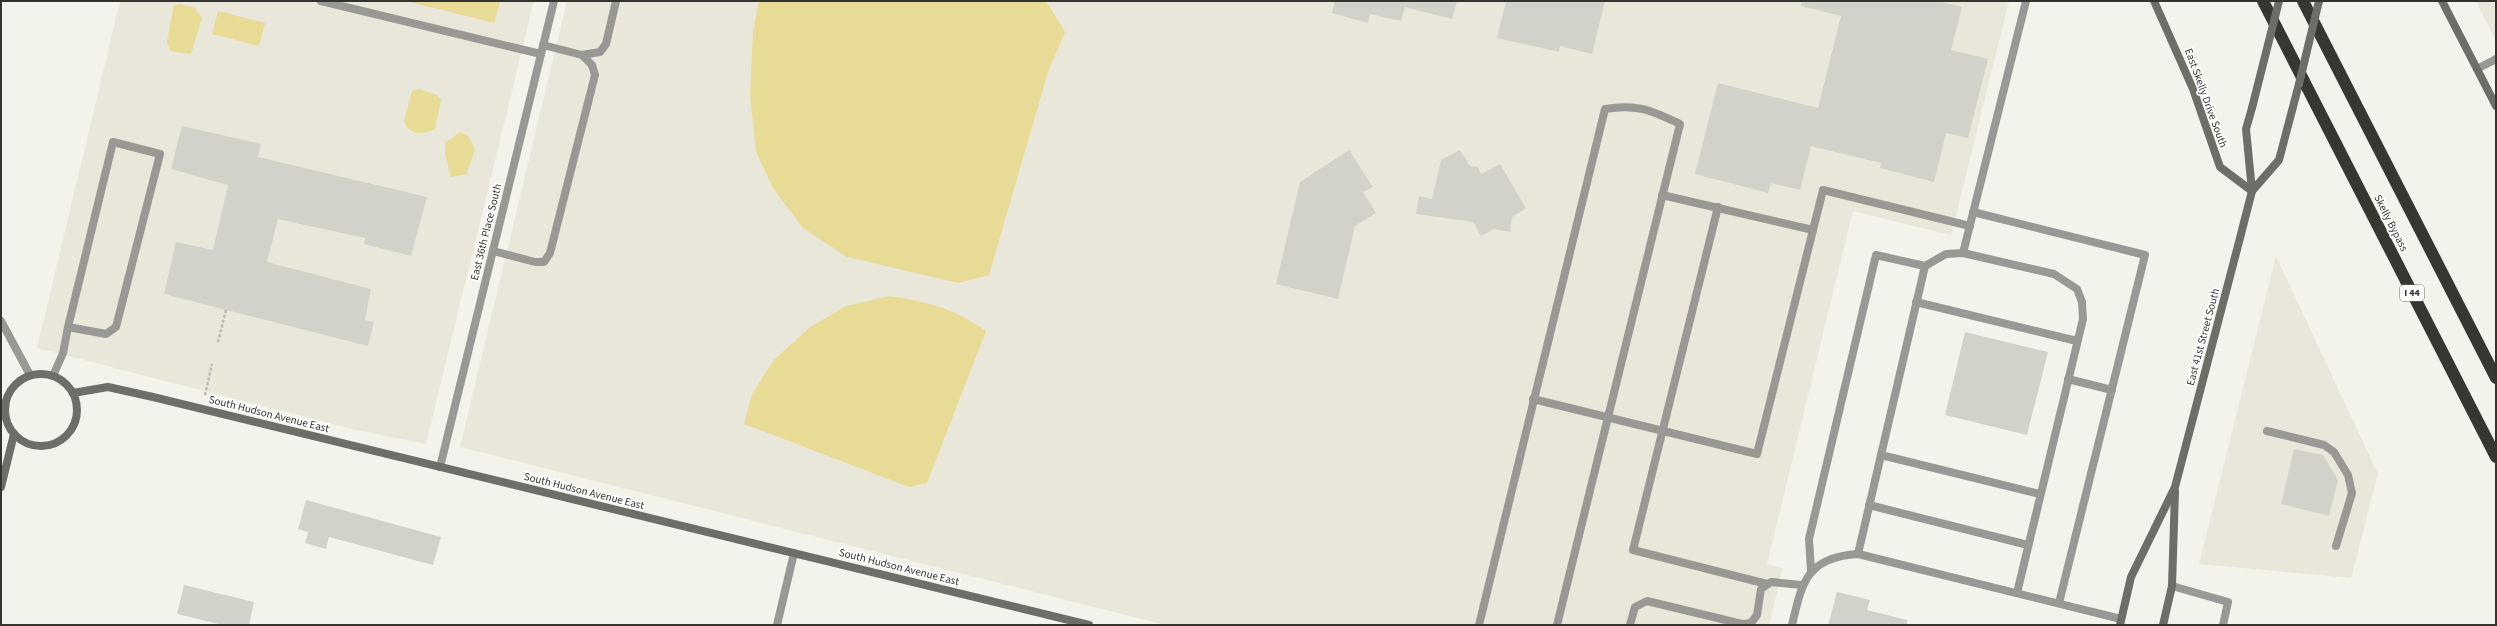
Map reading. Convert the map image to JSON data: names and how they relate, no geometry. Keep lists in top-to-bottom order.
{
  "streets": {
    "highway": ["Skelly Bypass", "I 44"],
    "street": [
      "East Skelly Drive South",
      "East 36th Place South",
      "East 41st Street South",
      "South Hudson Avenue East"
    ]
  },
  "crossings": [
    ["East Skelly Drive South", "East 41st Street South"],
    ["East 36th Place South", "South Hudson Avenue East"]
  ]
}
